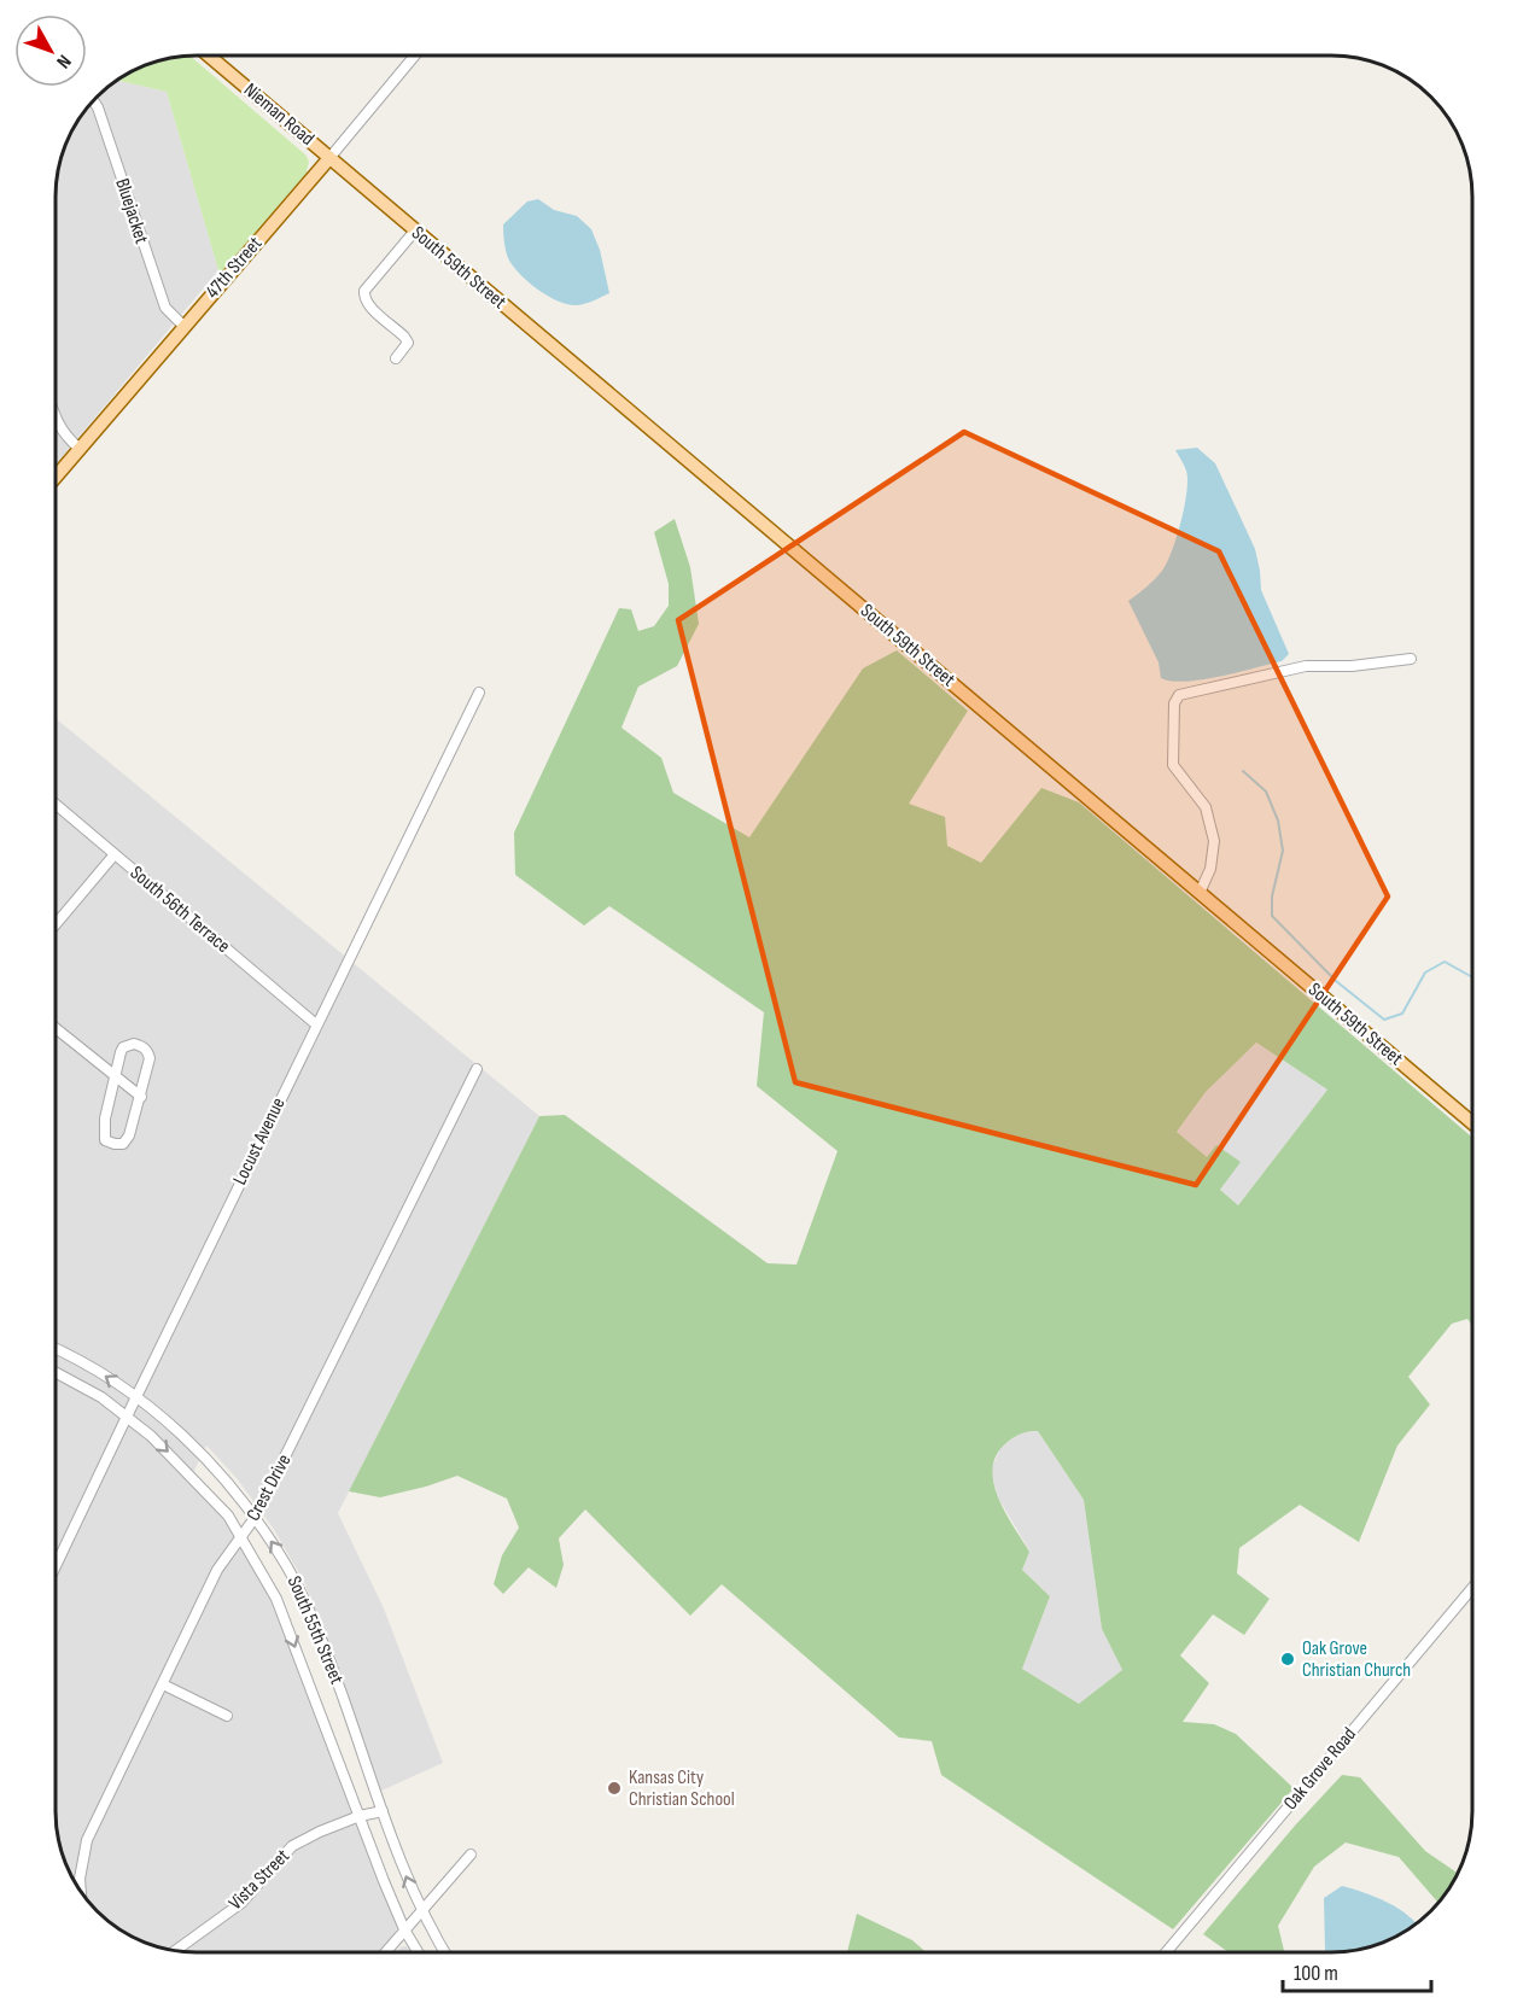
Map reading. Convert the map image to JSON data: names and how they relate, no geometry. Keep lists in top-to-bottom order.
{
  "streets": {
    "main road": ["Nieman Road", "47th Street", "South 59th Street"],
    "street": [
      "Bluejacket",
      "South 56th Terrace",
      "Locust Avenue",
      "Crest Drive",
      "South 55th Street",
      "Oak Grove Road",
      "Vista Street"
    ]
  },
  "crossings": [
    ["Nieman Road", "47th Street"],
    ["Nieman Road", "South 59th Street"],
    ["Bluejacket", "47th Street"],
    ["47th Street", "South 59th Street"],
    ["South 56th Terrace", "Locust Avenue"],
    ["Locust Avenue", "South 55th Street"],
    ["Crest Drive", "South 55th Street"],
    ["South 55th Street", "Vista Street"]
  ],
  "places": ["Oak Grove Christian Church", "Kansas City Christian School"],
  "scale_bar": "100 m",
  "north": "bottom right"
}
